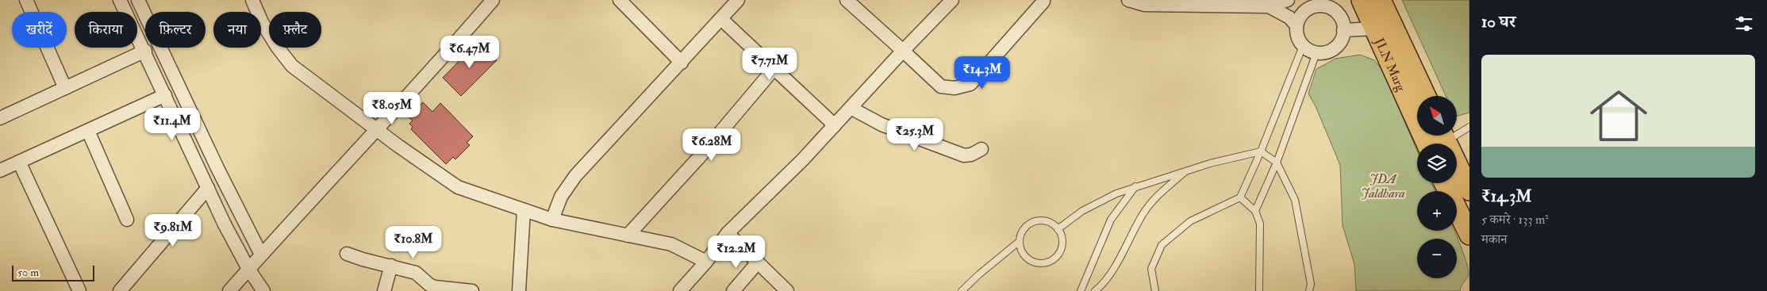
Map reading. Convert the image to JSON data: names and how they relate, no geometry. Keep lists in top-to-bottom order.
{
  "streets": {
    "main road": ["JLN Marg"]
  },
  "parks": ["JDA Jaldhara"],
  "scale_bar": "50 m",
  "north": "top left",
  "page": {
    "heading": "10 घर",
    "chip": [
      "खरीदें",
      "किराया",
      "फ़िल्टर",
      "नया",
      "फ़्लैट"
    ],
    "price": [
      "₹6.47M",
      "₹7.71M",
      "₹14.3M",
      "₹8.05M",
      "₹11.4M",
      "₹25.3M",
      "₹6.28M",
      "₹9.81M",
      "₹10.8M",
      "₹12.2M"
    ],
    "list": [
      {
        "name": "₹14.3M",
        "note": "5 कमरे · 133 m² · मकान"
      }
    ],
    "map_buttons": ["+", "−"],
    "scale": "50 m"
  }
}
